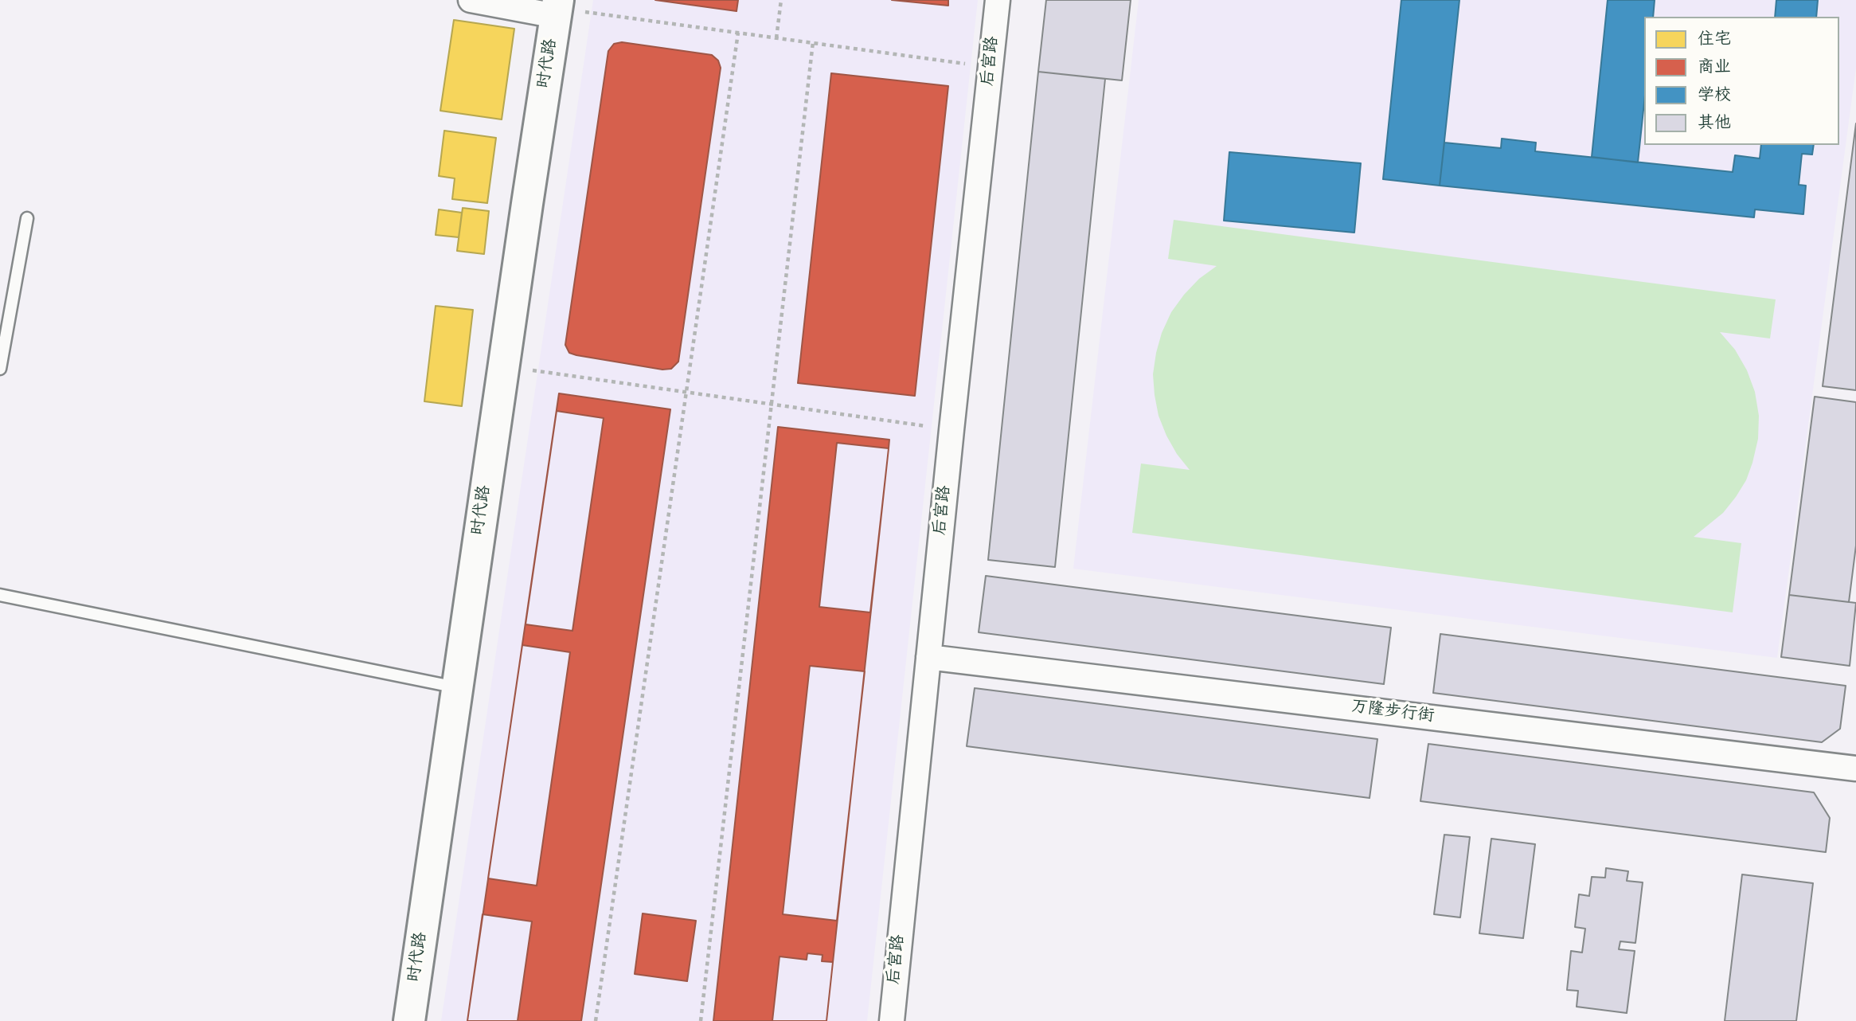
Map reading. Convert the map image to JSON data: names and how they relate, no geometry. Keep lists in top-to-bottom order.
{
  "streets": {
    "street": ["后宫路", "时代路", "万隆步行街"]
  },
  "crossings": [
    ["后宫路", "万隆步行街"]
  ],
  "legend": [
    "住宅",
    "商业",
    "学校",
    "其他"
  ]
}
